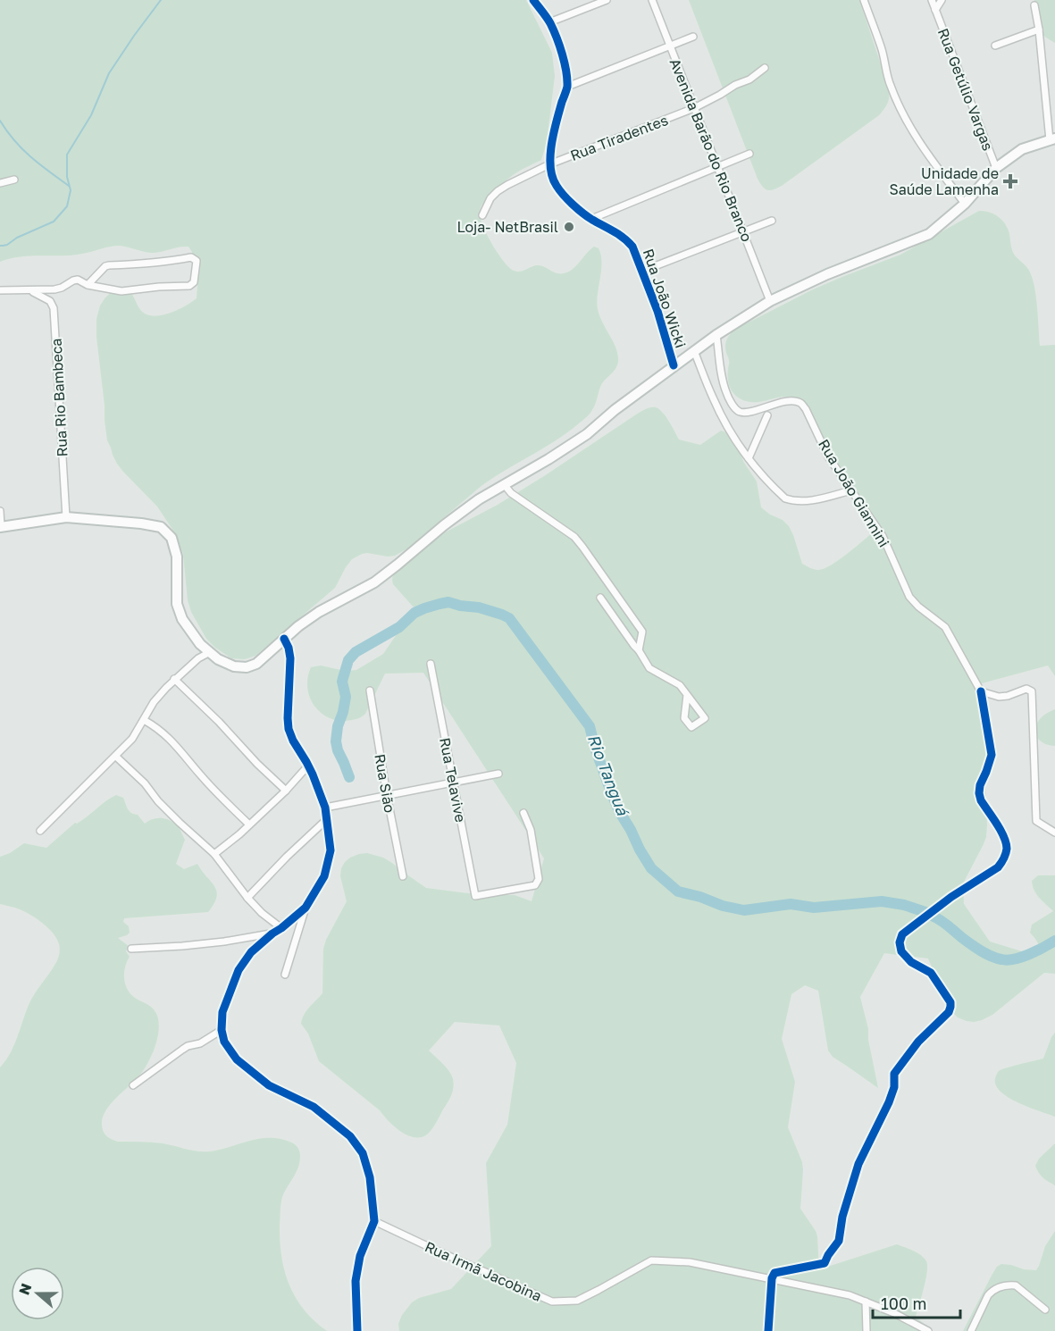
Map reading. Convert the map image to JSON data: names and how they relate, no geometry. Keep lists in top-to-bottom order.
{
  "streets": {
    "street": [
      "Rua Getúlio Vargas",
      "Rua Tiradentes",
      "Avenida Barão do Rio Branco",
      "Rua João Wicki",
      "Rua Rio Bambeca",
      "Rua João Giannini",
      "Rua Telavive",
      "Rua Sião",
      "Rua Irmã Jacobina"
    ]
  },
  "crossings": [
    ["Rua Tiradentes", "Avenida Barão do Rio Branco"],
    ["Rua Tiradentes", "Rua João Wicki"],
    ["Rua João Giannini", "Rua Irmã Jacobina"]
  ],
  "water": ["Rio Tanguá"],
  "places": {
    "health": ["Unidade de Saúde Lamenha"],
    "other": ["Loja- NetBrasil"]
  },
  "scale_bar": "100 m",
  "north": "left"
}
